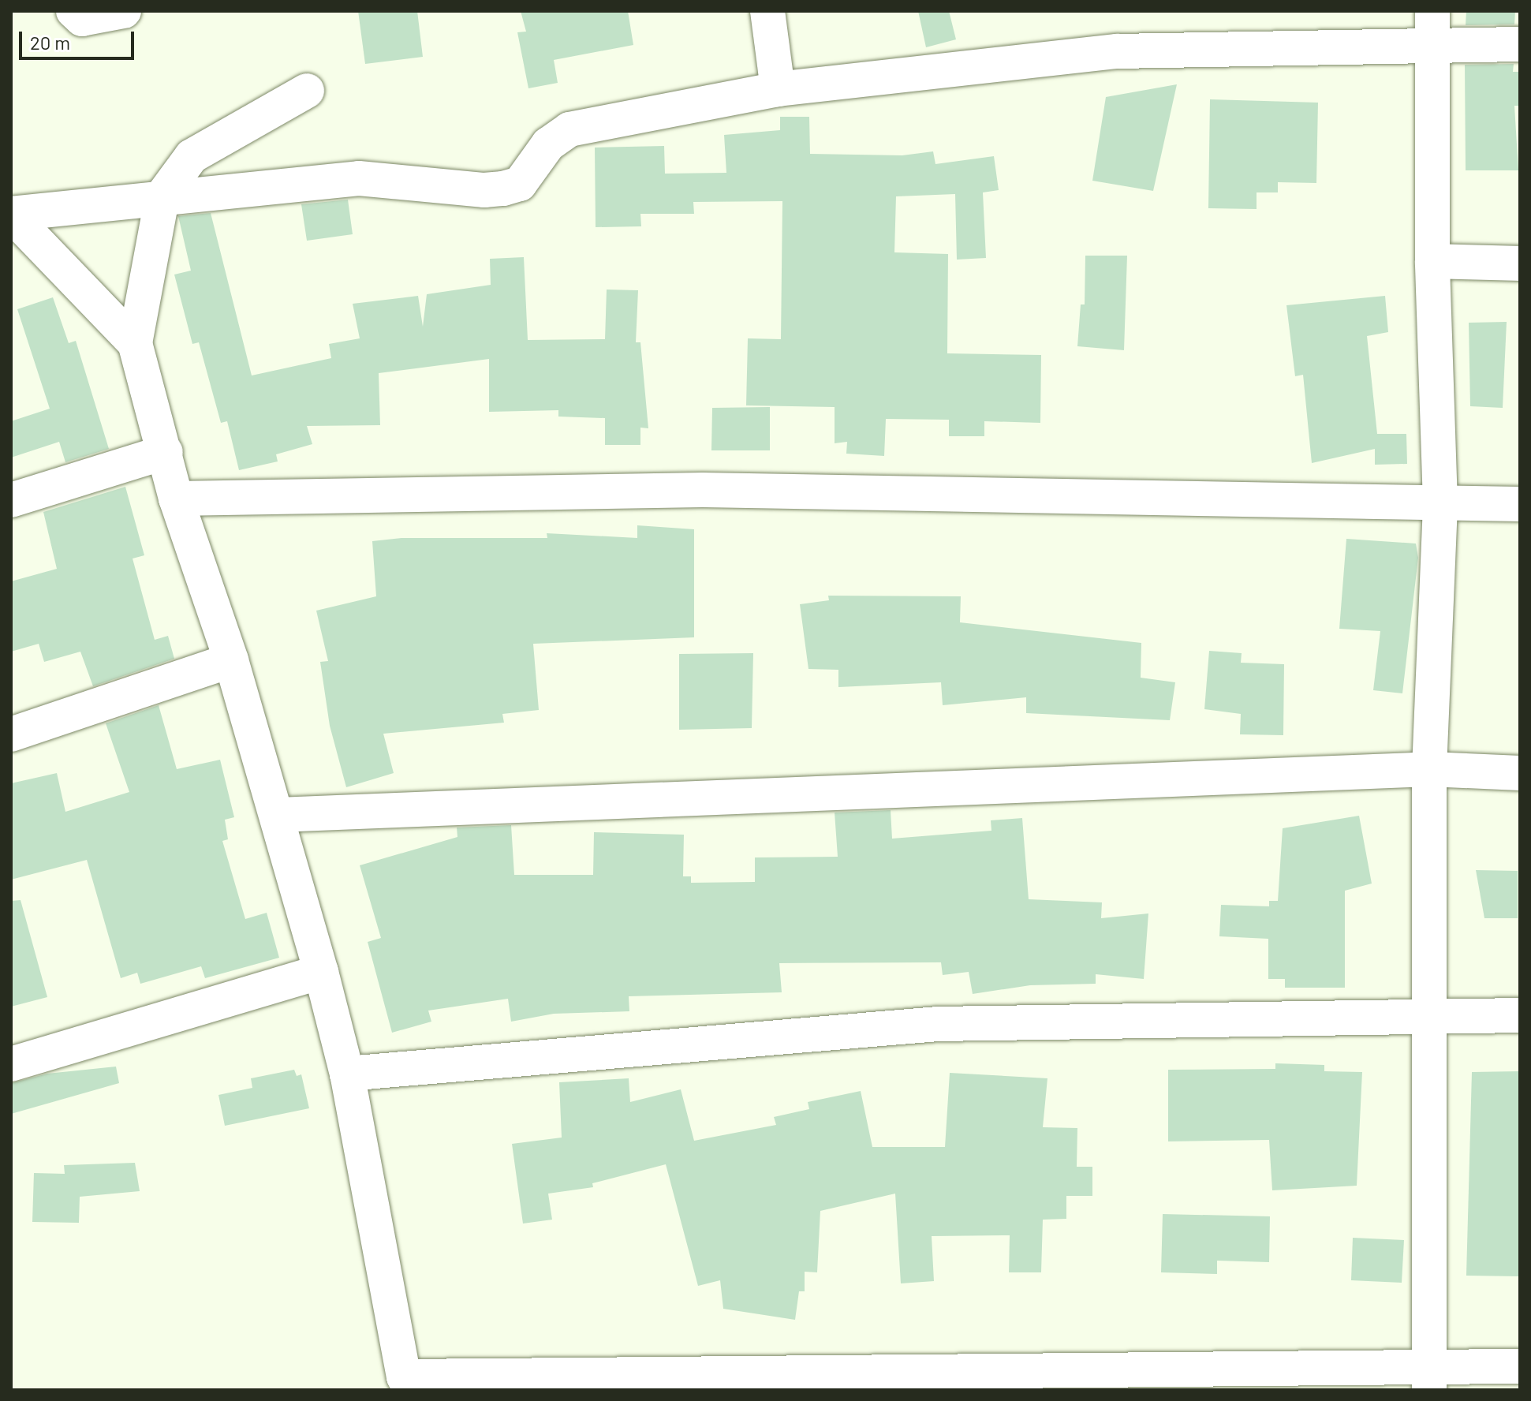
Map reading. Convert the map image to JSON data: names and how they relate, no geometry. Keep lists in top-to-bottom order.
{
  "scale_bar": "20 m"
}
